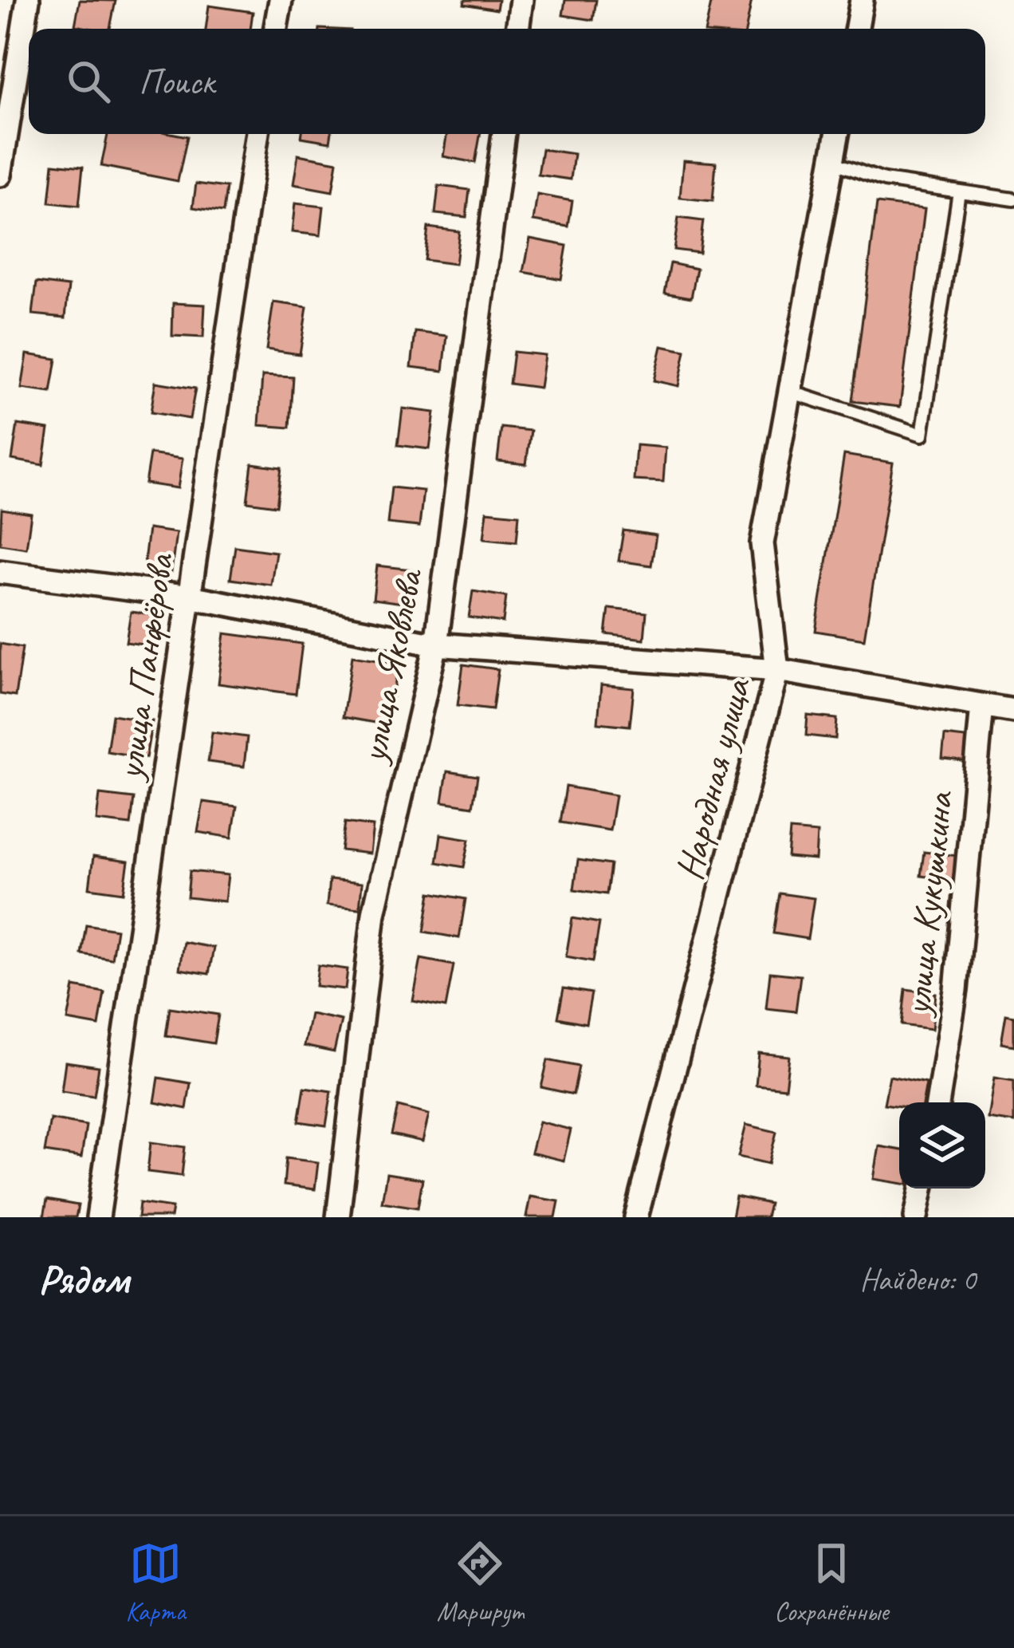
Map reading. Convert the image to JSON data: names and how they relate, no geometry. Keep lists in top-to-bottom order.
{
  "streets": {
    "street": [
      "улица Яковлева",
      "улица Панфёрова",
      "Народная улица",
      "улица Кукушкина"
    ]
  },
  "page": {
    "search": "Поиск",
    "heading": ["Рядом", "Найдено: 0"],
    "nav": ["Карта", "Маршрут", "Сохранённые"]
  }
}
